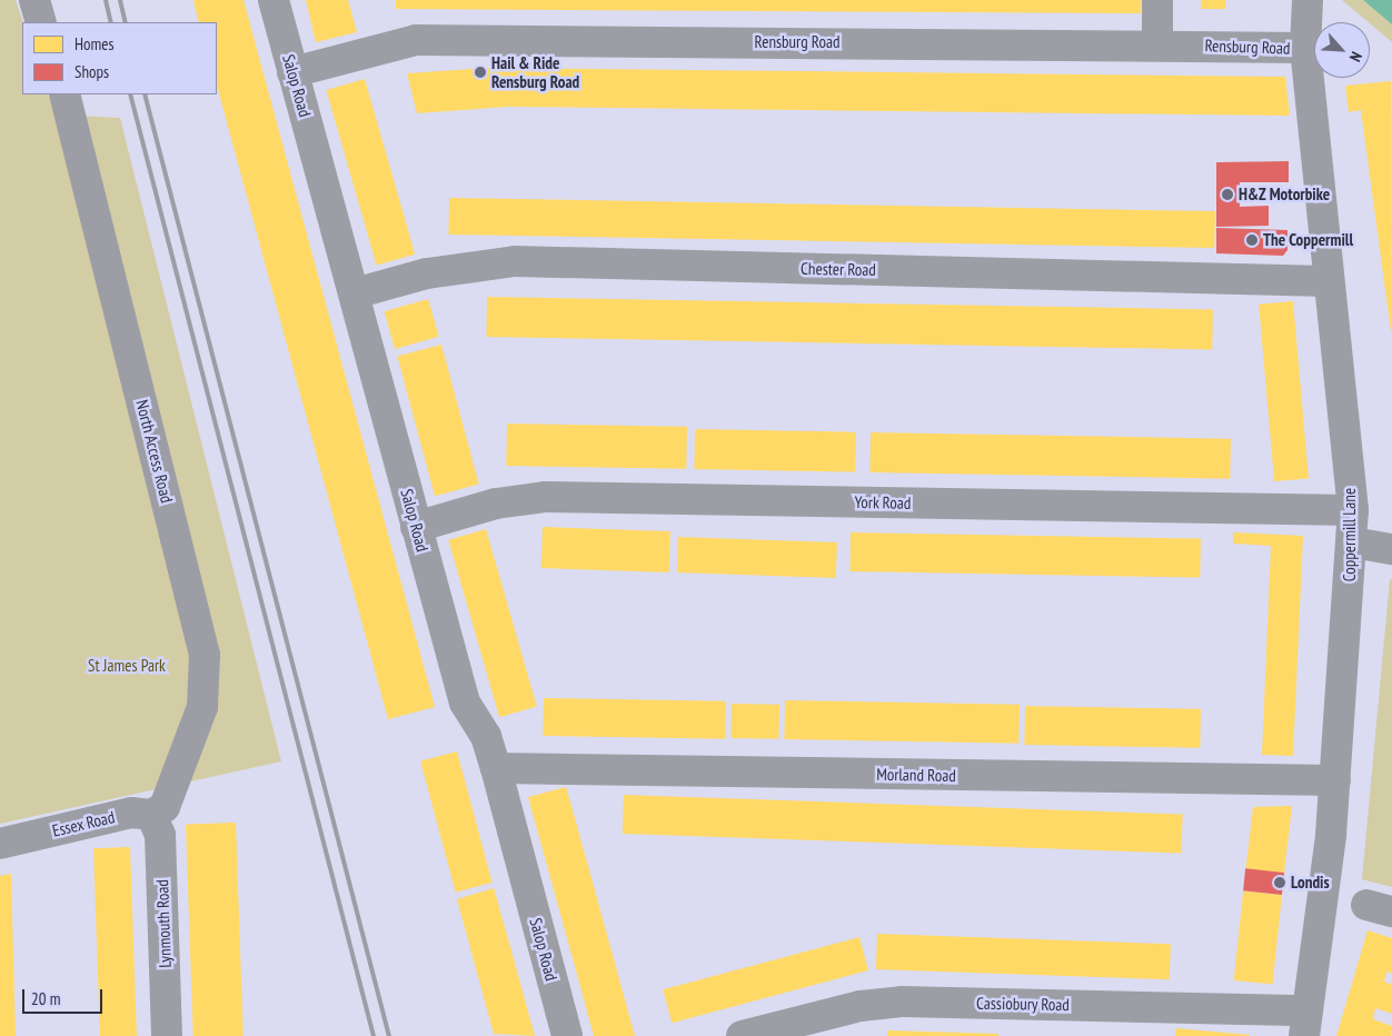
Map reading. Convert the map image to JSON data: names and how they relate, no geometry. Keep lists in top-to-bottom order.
{
  "streets": {
    "street": [
      "Rensburg Road",
      "Salop Road",
      "Chester Road",
      "North Access Road",
      "York Road",
      "Coppermill Lane",
      "Morland Road",
      "Essex Road",
      "Lynmouth Road",
      "Cassiobury Road"
    ]
  },
  "crossings": [
    ["Rensburg Road", "Salop Road"],
    ["Rensburg Road", "Coppermill Lane"],
    ["Salop Road", "Chester Road"],
    ["Salop Road", "York Road"],
    ["Salop Road", "Morland Road"],
    ["Chester Road", "Coppermill Lane"],
    ["North Access Road", "Essex Road"],
    ["North Access Road", "Lynmouth Road"],
    ["York Road", "Coppermill Lane"],
    ["Coppermill Lane", "Morland Road"],
    ["Coppermill Lane", "Cassiobury Road"],
    ["Essex Road", "Lynmouth Road"]
  ],
  "parks": ["St James Park"],
  "places": [
    "Hail & Ride Rensburg Road",
    "H&Z Motorbike",
    "The Coppermill",
    "Londis"
  ],
  "legend": ["Homes", "Shops"],
  "scale_bar": "20 m",
  "north": "bottom right"
}
